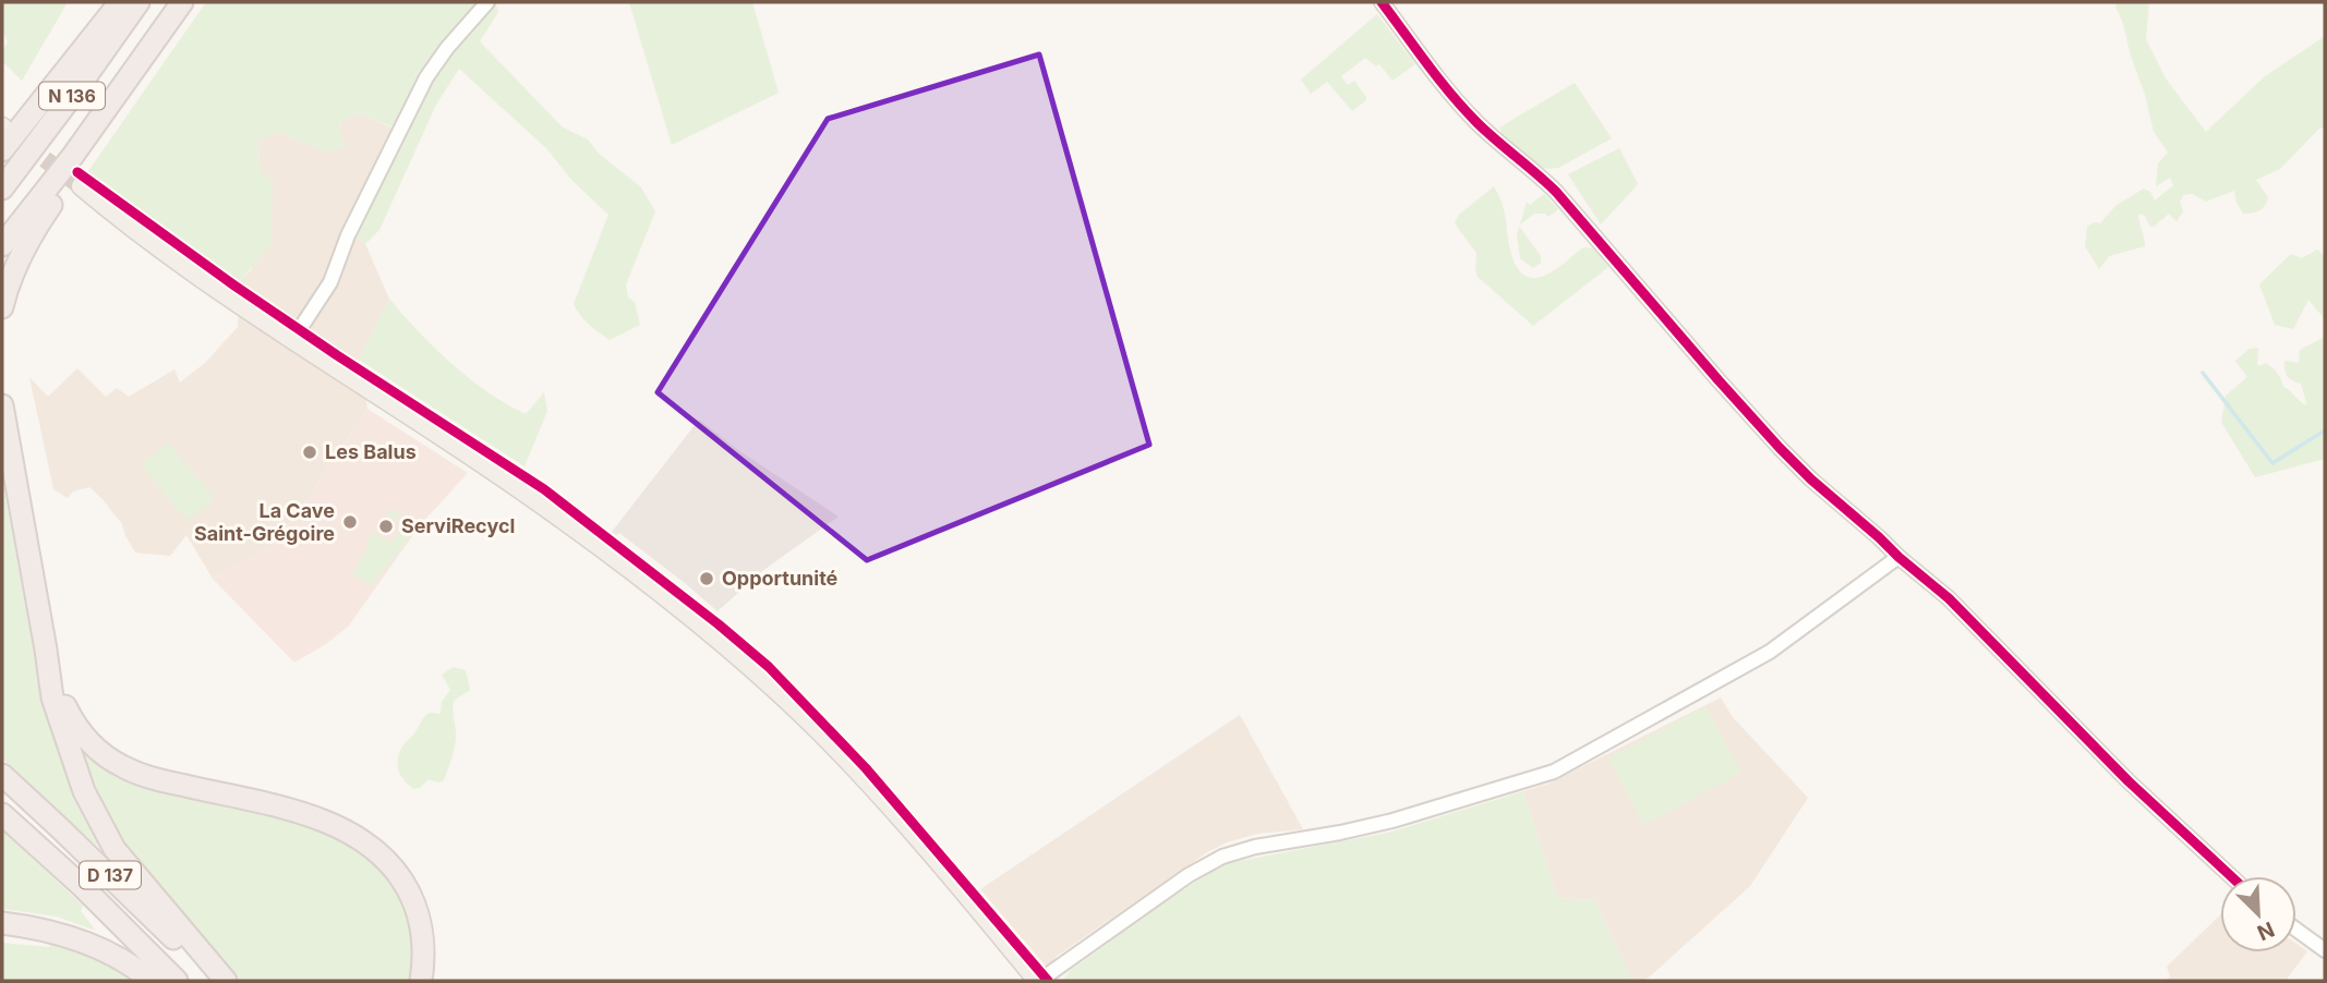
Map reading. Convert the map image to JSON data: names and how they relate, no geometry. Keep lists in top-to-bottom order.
{
  "streets": {
    "highway": ["N 136", "D 137"]
  },
  "places": [
    "Les Balus",
    "La Cave Saint-Grégoire",
    "ServiRecycl",
    "Opportunité"
  ],
  "north": "bottom right"
}
